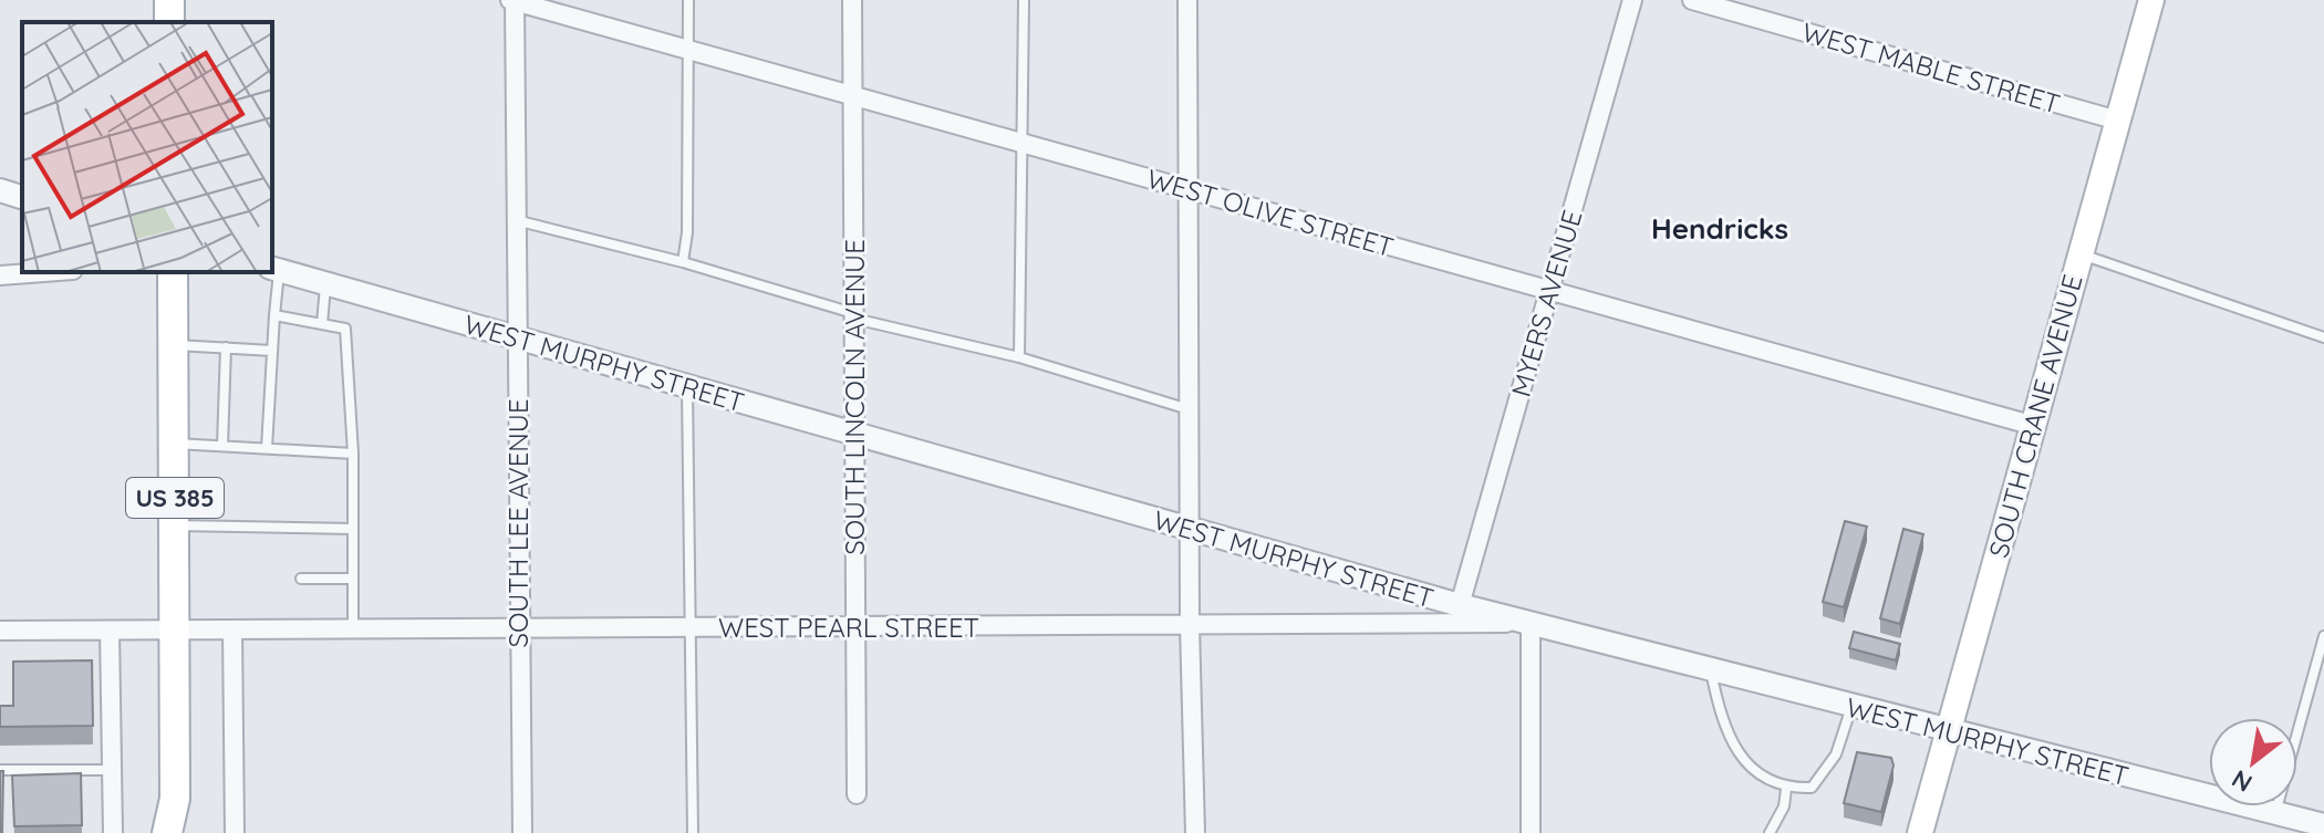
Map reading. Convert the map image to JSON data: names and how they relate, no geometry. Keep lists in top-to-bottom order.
{
  "streets": {
    "main road": ["SOUTH CRANE AVENUE", "US 385"],
    "street": [
      "WEST MABLE STREET",
      "WEST OLIVE STREET",
      "MYERS AVENUE",
      "WEST MURPHY STREET",
      "SOUTH LINCOLN AVENUE",
      "SOUTH LEE AVENUE",
      "WEST PEARL STREET"
    ]
  },
  "crossings": [
    ["WEST MABLE STREET", "SOUTH CRANE AVENUE"],
    ["WEST OLIVE STREET", "MYERS AVENUE"],
    ["WEST OLIVE STREET", "SOUTH LINCOLN AVENUE"],
    ["WEST OLIVE STREET", "SOUTH CRANE AVENUE"],
    ["WEST OLIVE STREET", "SOUTH LEE AVENUE"],
    ["MYERS AVENUE", "WEST MURPHY STREET"],
    ["WEST MURPHY STREET", "SOUTH LINCOLN AVENUE"],
    ["WEST MURPHY STREET", "SOUTH CRANE AVENUE"],
    ["WEST MURPHY STREET", "SOUTH LEE AVENUE"],
    ["WEST MURPHY STREET", "WEST PEARL STREET"],
    ["SOUTH LINCOLN AVENUE", "WEST PEARL STREET"],
    ["US 385", "WEST PEARL STREET"],
    ["SOUTH LEE AVENUE", "WEST PEARL STREET"]
  ],
  "districts": ["Hendricks"],
  "north": "bottom left"
}
